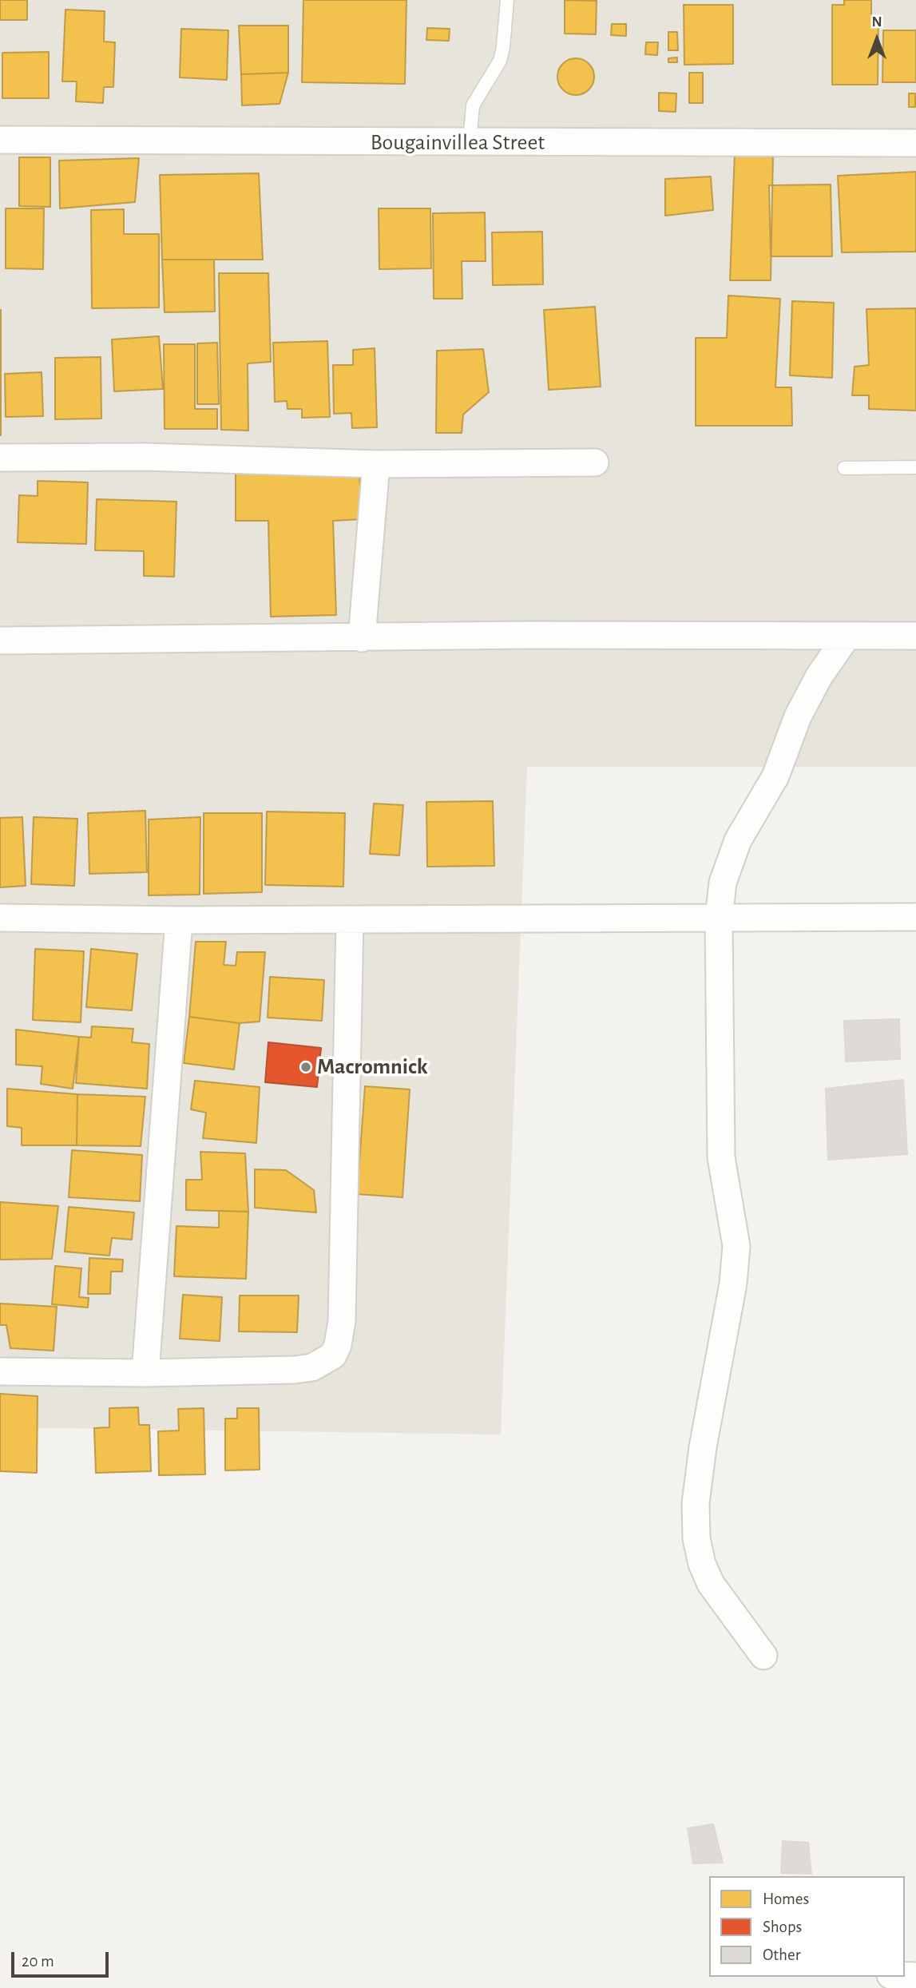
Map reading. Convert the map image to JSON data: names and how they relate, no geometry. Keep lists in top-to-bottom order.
{
  "streets": {
    "street": ["Bougainvillea Street"]
  },
  "places": ["Macromnick"],
  "legend": ["Homes", "Shops", "Other"],
  "scale_bar": "20 m",
  "north": "top"
}
